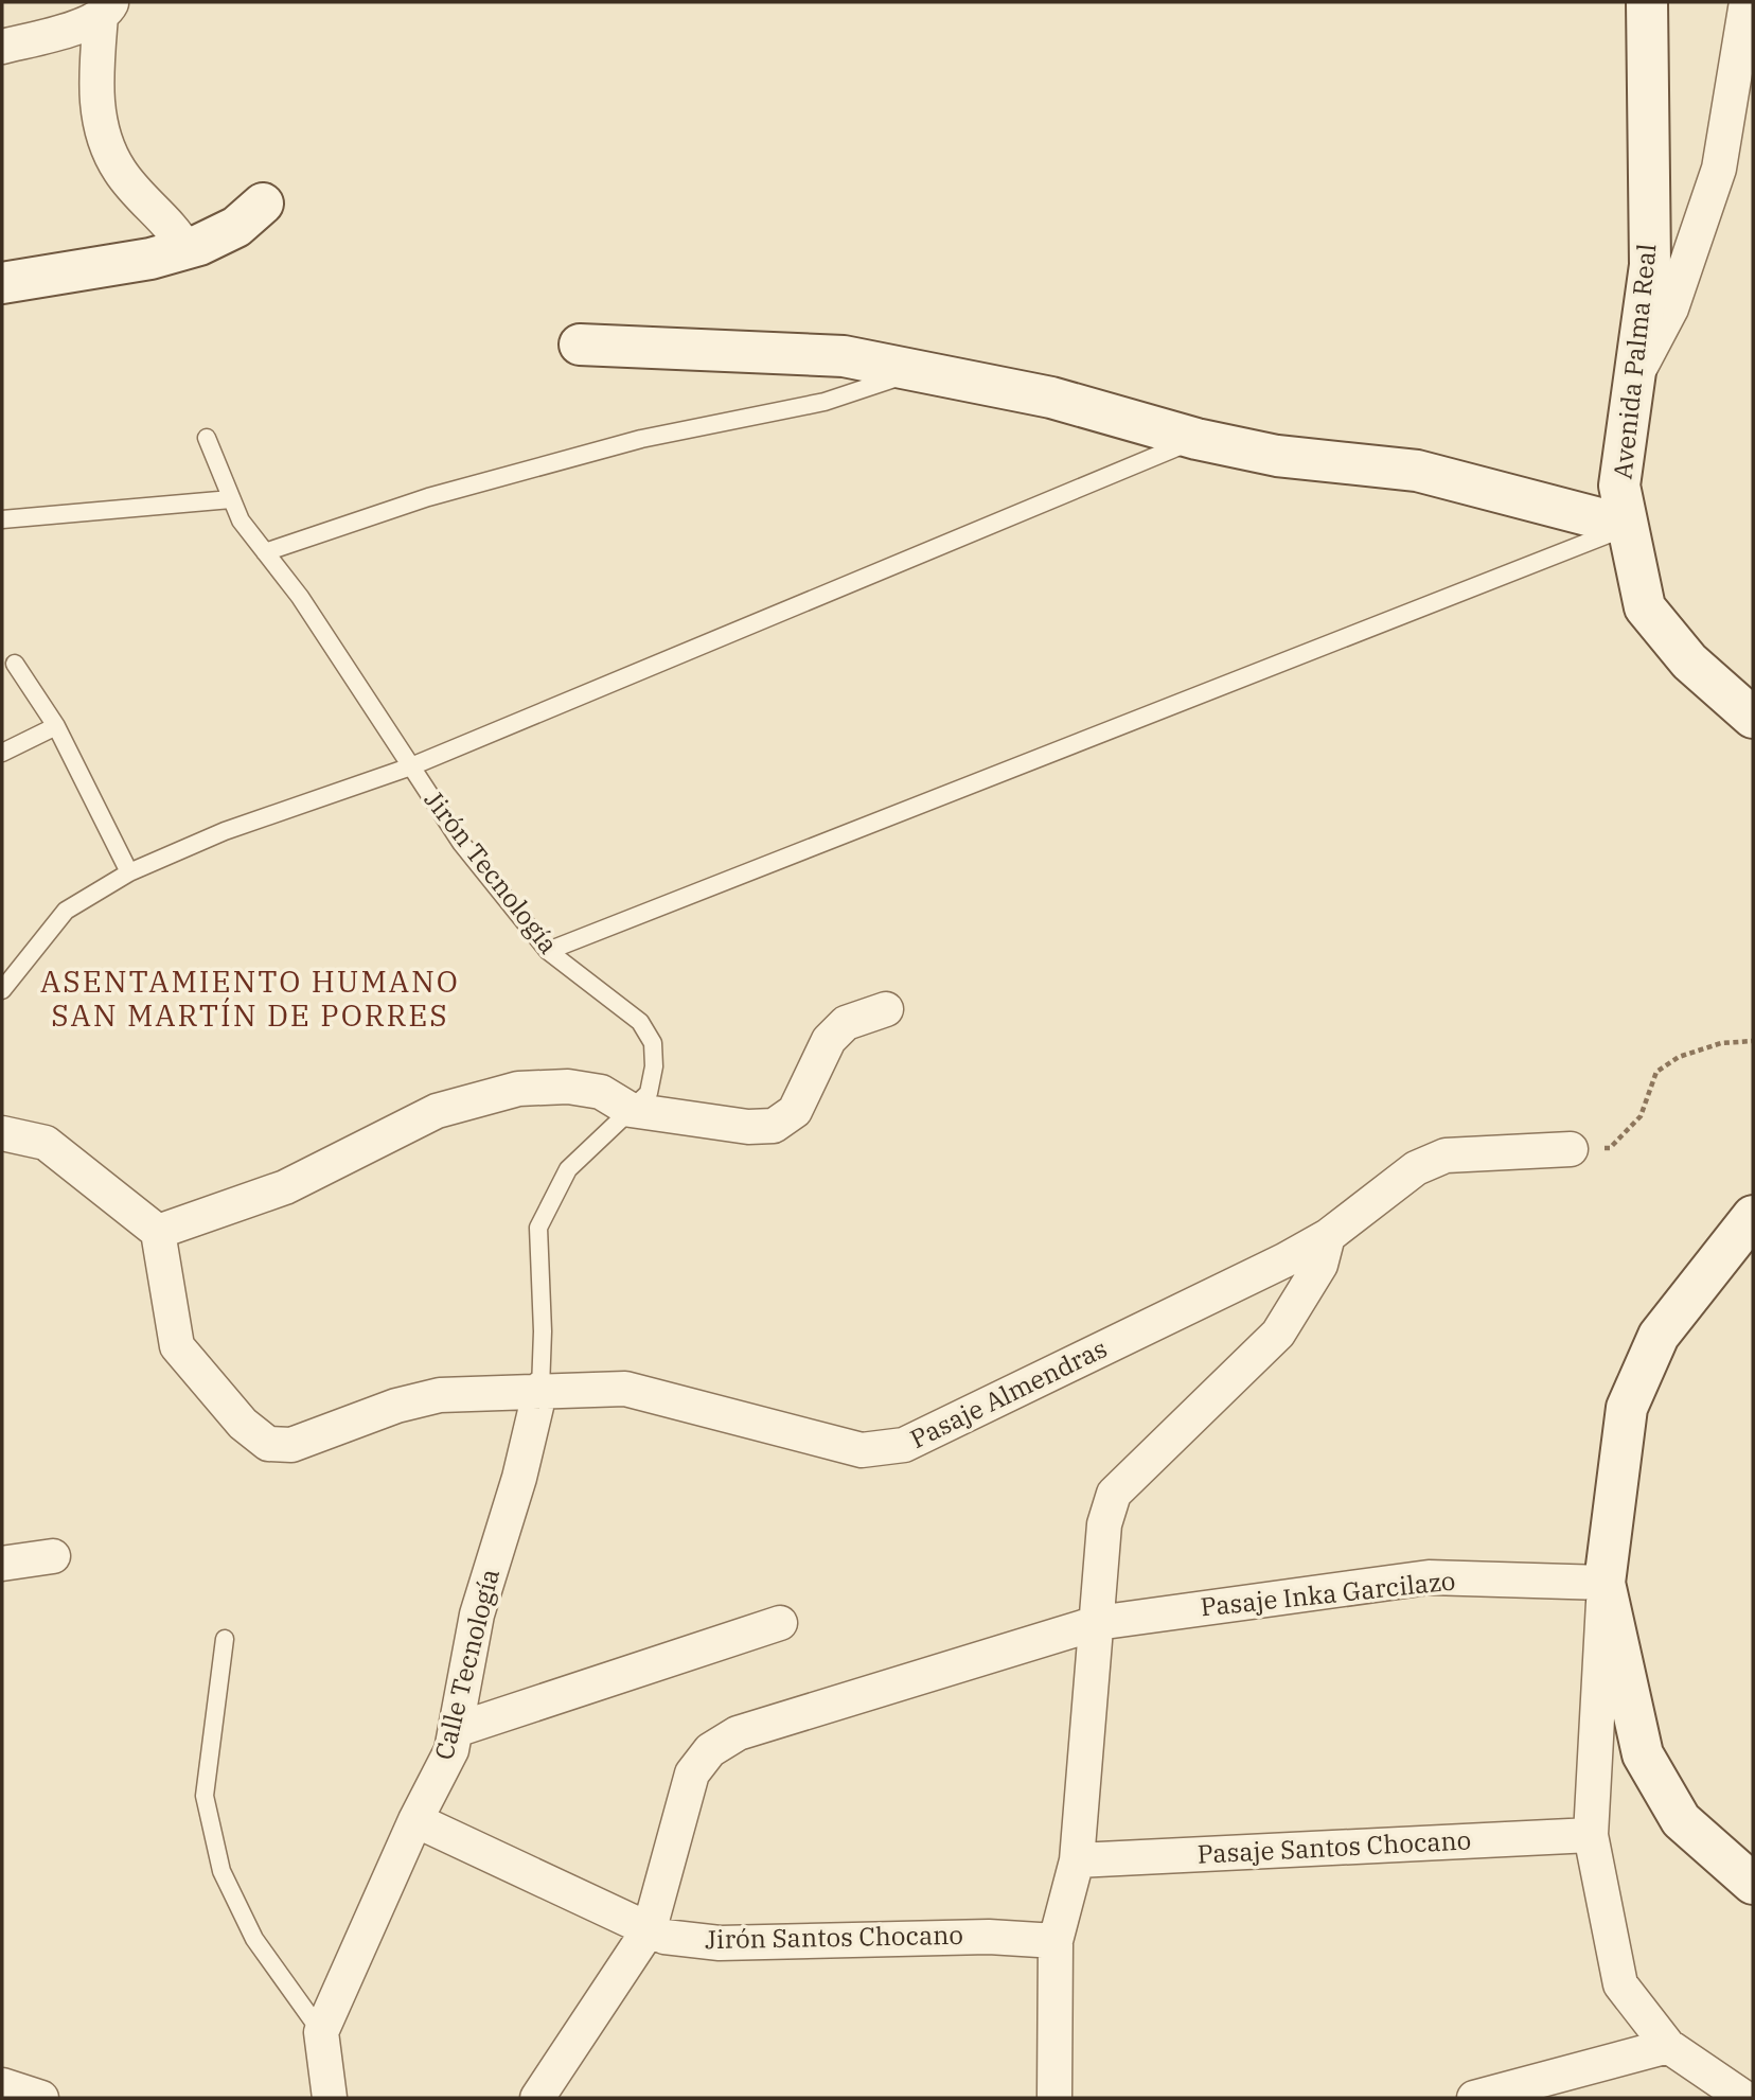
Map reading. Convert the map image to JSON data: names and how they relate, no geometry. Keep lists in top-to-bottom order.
{
  "streets": {
    "main road": ["Avenida Palma Real"],
    "street": [
      "Pasaje Almendras",
      "Pasaje Inka Garcilazo",
      "Calle Tecnología",
      "Pasaje Santos Chocano",
      "Jirón Santos Chocano"
    ],
    "lane": ["Jirón Tecnología"]
  },
  "crossings": [
    ["Jirón Tecnología", "Pasaje Almendras"],
    ["Jirón Tecnología", "Calle Tecnología"],
    ["Pasaje Almendras", "Calle Tecnología"],
    ["Pasaje Inka Garcilazo", "Jirón Santos Chocano"],
    ["Calle Tecnología", "Jirón Santos Chocano"]
  ],
  "districts": ["ASENTAMIENTO HUMANO SAN MARTÍN DE PORRES"]
}
